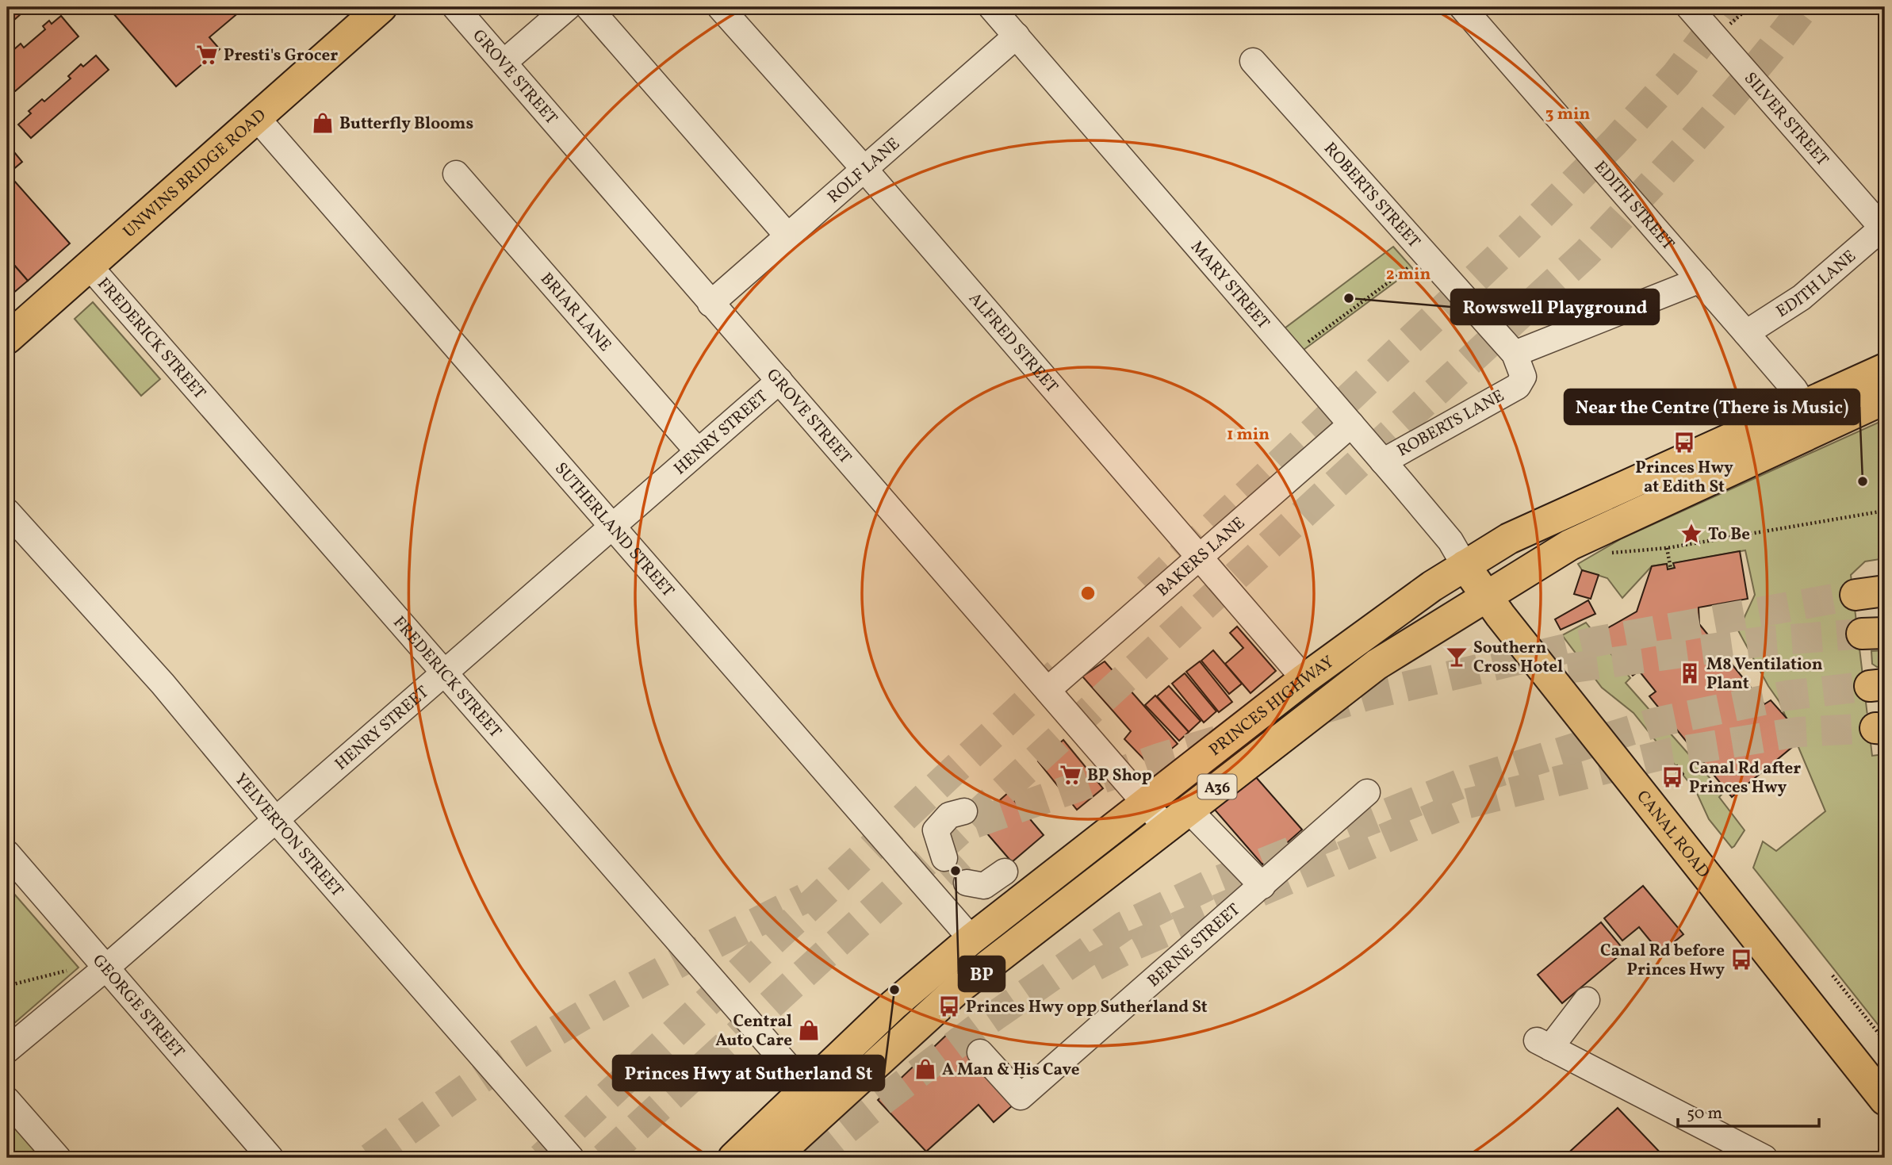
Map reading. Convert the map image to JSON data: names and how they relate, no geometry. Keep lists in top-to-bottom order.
{
  "streets": {
    "main road": [
      "UNWINS BRIDGE ROAD",
      "PRINCES HIGHWAY",
      "A36",
      "CANAL ROAD"
    ],
    "street": [
      "GROVE STREET",
      "SILVER STREET",
      "ROLF LANE",
      "ROBERTS STREET",
      "EDITH STREET",
      "EDITH LANE",
      "MARY STREET",
      "BRIAR LANE",
      "FREDERICK STREET",
      "ALFRED STREET",
      "ROBERTS LANE",
      "HENRY STREET",
      "SUTHERLAND STREET",
      "BAKERS LANE",
      "YELVERTON STREET",
      "BERNE STREET",
      "GEORGE STREET"
    ]
  },
  "crossings": [
    ["GROVE STREET", "ROLF LANE"],
    ["GROVE STREET", "HENRY STREET"],
    ["GROVE STREET", "BAKERS LANE"],
    ["GROVE STREET", "PRINCES HIGHWAY"],
    ["SILVER STREET", "EDITH LANE"],
    ["ROLF LANE", "MARY STREET"],
    ["ROLF LANE", "ALFRED STREET"],
    ["UNWINS BRIDGE ROAD", "FREDERICK STREET"],
    ["UNWINS BRIDGE ROAD", "SUTHERLAND STREET"],
    ["ROBERTS STREET", "ROBERTS LANE"],
    ["EDITH STREET", "EDITH LANE"],
    ["EDITH STREET", "PRINCES HIGHWAY"],
    ["MARY STREET", "ROBERTS LANE"],
    ["MARY STREET", "BAKERS LANE"],
    ["MARY STREET", "PRINCES HIGHWAY"],
    ["MARY STREET", "CANAL ROAD"],
    ["BRIAR LANE", "HENRY STREET"],
    ["FREDERICK STREET", "HENRY STREET"],
    ["FREDERICK STREET", "PRINCES HIGHWAY"],
    ["ALFRED STREET", "BAKERS LANE"],
    ["ALFRED STREET", "PRINCES HIGHWAY"],
    ["HENRY STREET", "SUTHERLAND STREET"],
    ["HENRY STREET", "YELVERTON STREET"],
    ["HENRY STREET", "GEORGE STREET"],
    ["SUTHERLAND STREET", "PRINCES HIGHWAY"],
    ["PRINCES HIGHWAY", "CANAL ROAD"]
  ],
  "places": {
    "supermarket": ["Presti's Grocer", "BP Shop"],
    "shop": ["Butterfly Blooms", "Central Auto Care", "A Man & His Cave"],
    "other": [
      "Rowswell Playground",
      "Near the Centre (There is Music)",
      "BP",
      "Princes Hwy at Sutherland St"
    ],
    "bus stop": [
      "Princes Hwy at Edith St",
      "Canal Rd after Princes Hwy",
      "Canal Rd before Princes Hwy",
      "Princes Hwy opp Sutherland St"
    ],
    "place": ["To Be"],
    "bar": ["Southern Cross Hotel"],
    "building": ["M8 Ventilation Plant"]
  },
  "scale_bar": "50 m",
  "rings": ["3 min", "2 min", "1 min"]
}
